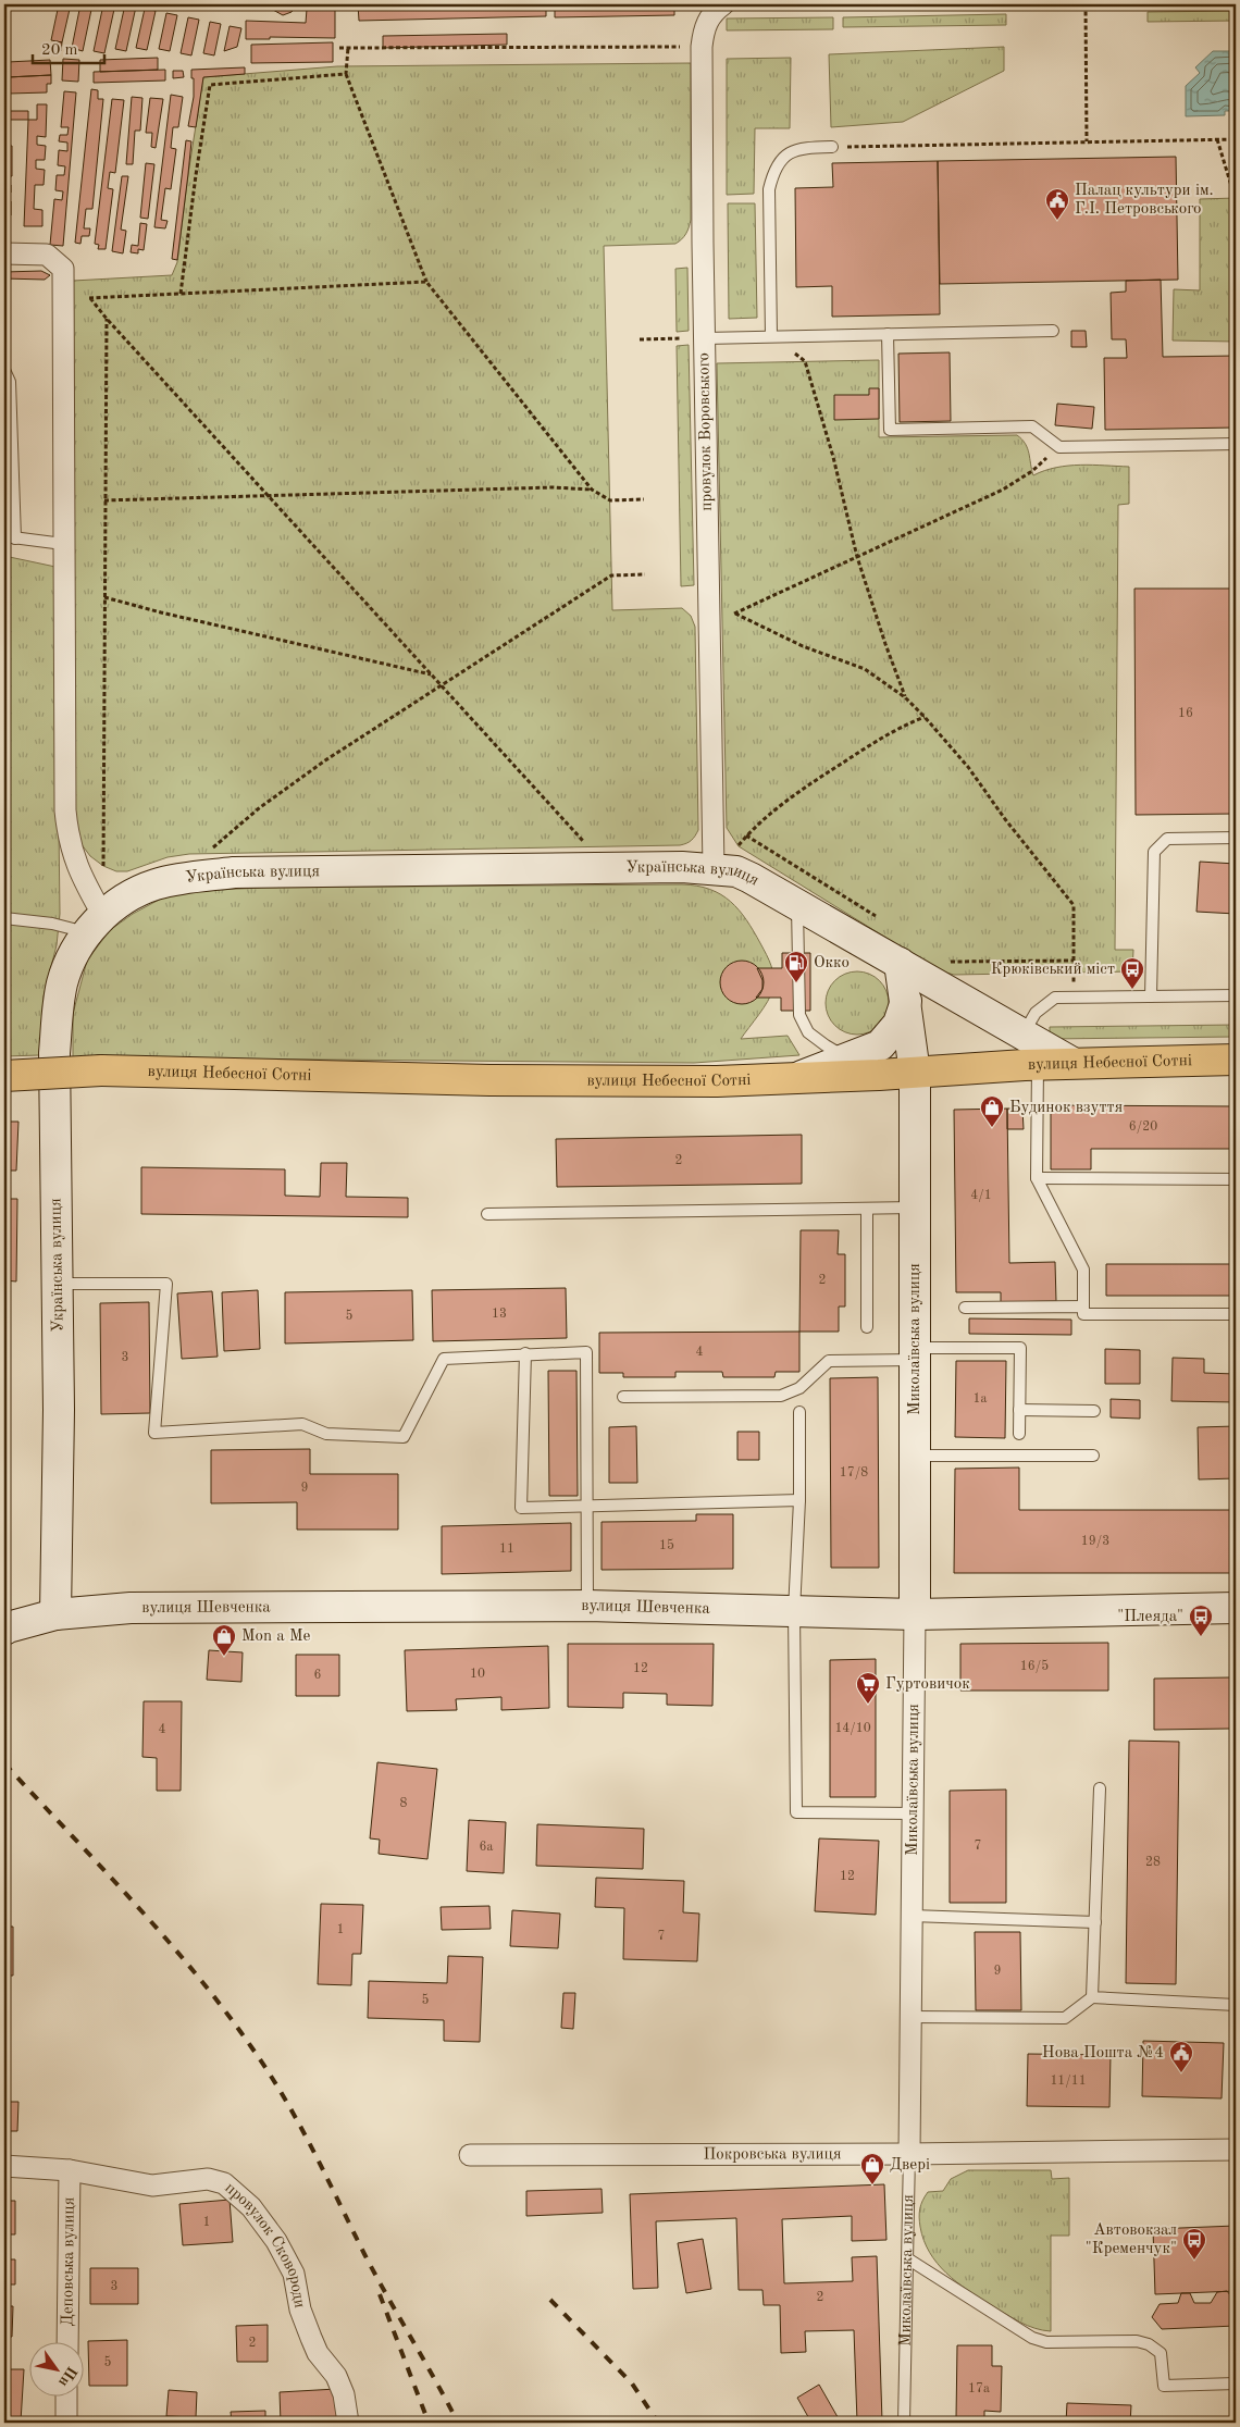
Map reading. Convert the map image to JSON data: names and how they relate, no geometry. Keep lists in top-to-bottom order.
{
  "streets": {
    "highway": ["вулиця Небесної Сотні"],
    "street": [
      "провулок Воровського",
      "Українська вулиця",
      "Миколаївська вулиця",
      "вулиця Шевченка",
      "Покровська вулиця",
      "провулок Сковороди",
      "Деповська вулиця"
    ]
  },
  "crossings": [
    ["провулок Воровського", "Українська вулиця"],
    ["Українська вулиця", "вулиця Небесної Сотні"],
    ["Українська вулиця", "Миколаївська вулиця"],
    ["Українська вулиця", "вулиця Шевченка"],
    ["вулиця Небесної Сотні", "Миколаївська вулиця"],
    ["Миколаївська вулиця", "вулиця Шевченка"],
    ["Миколаївська вулиця", "Покровська вулиця"],
    ["провулок Сковороди", "Деповська вулиця"]
  ],
  "places": {
    "public building": ["Палац культури ім. Г.І. Петровського", "Нова Пошта №4"],
    "fuel station": ["Окко"],
    "bus stop": ["Крюківський міст", "\"Плеяда\"", "Автовокзал \"Кременчук\""],
    "shop": ["Будинок взуття", "Mon a Me", "Двері"],
    "supermarket": ["Гуртовичок"]
  },
  "house_numbers": [
    "16",
    "6/20",
    "2",
    "4/1",
    "2",
    "13",
    "5",
    "4",
    "3",
    "1а",
    "17/8",
    "9",
    "19/3",
    "15",
    "11",
    "16/5",
    "12",
    "10",
    "6",
    "14/10",
    "4",
    "8",
    "7",
    "6а",
    "28",
    "12",
    "1",
    "7",
    "9",
    "5",
    "11/11",
    "1",
    "3",
    "2",
    "2",
    "5",
    "17а"
  ],
  "scale_bar": "20 m",
  "north": "bottom right"
}
